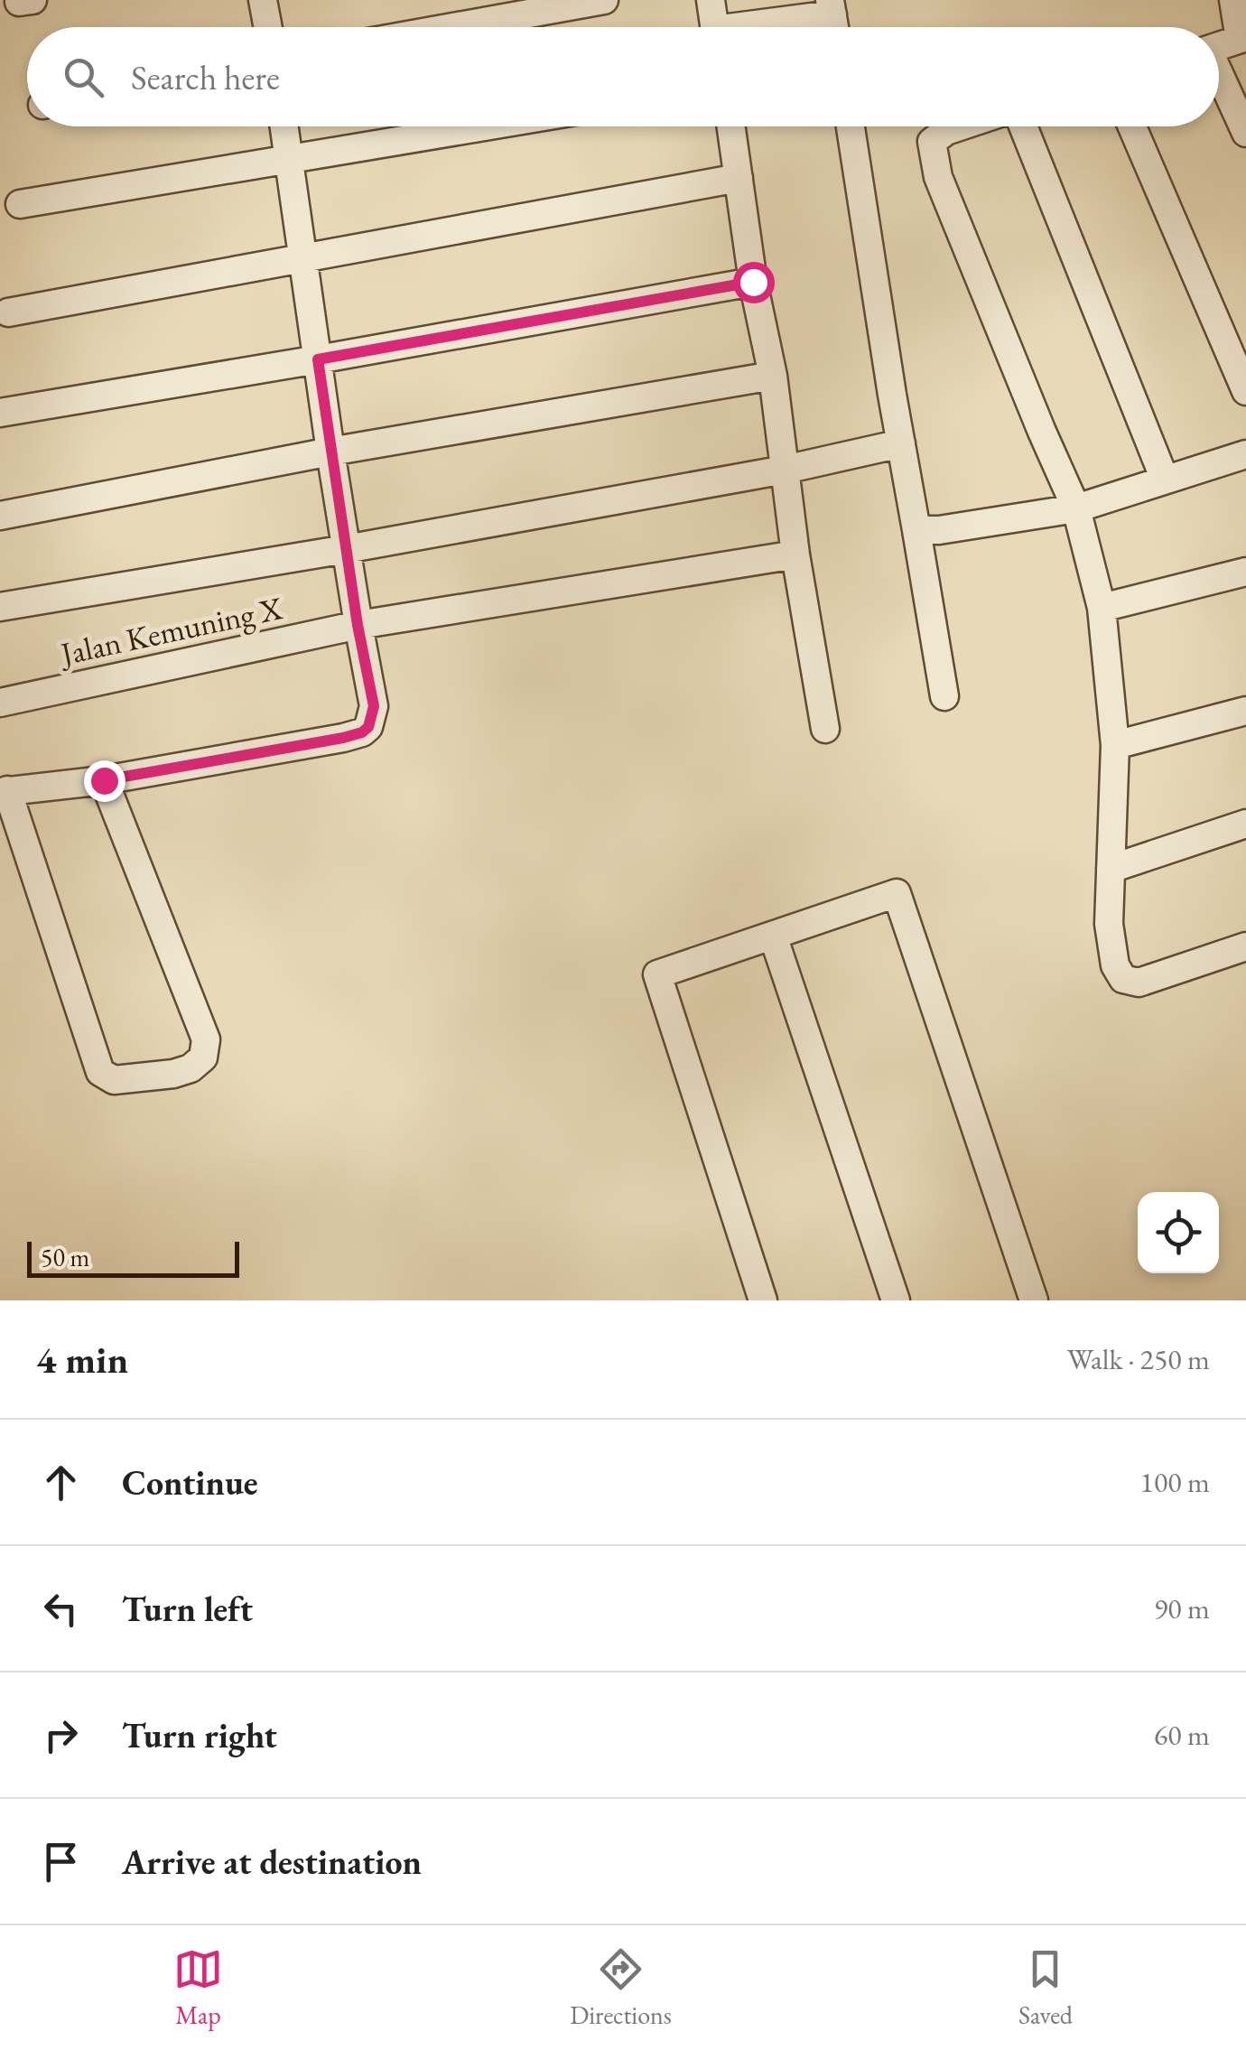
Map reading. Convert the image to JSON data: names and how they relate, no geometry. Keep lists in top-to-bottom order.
{
  "streets": {
    "street": ["Jalan Kemuning X"]
  },
  "scale_bar": "50 m",
  "page": {
    "search": "Search here",
    "scale": "50 m",
    "heading": ["4 min", "Walk · 250 m"],
    "list": [
      ["Continue", "100 m"],
      ["Turn left", "90 m"],
      ["Turn right", "60 m"],
      "Arrive at destination"
    ],
    "nav": ["Map", "Directions", "Saved"]
  }
}
